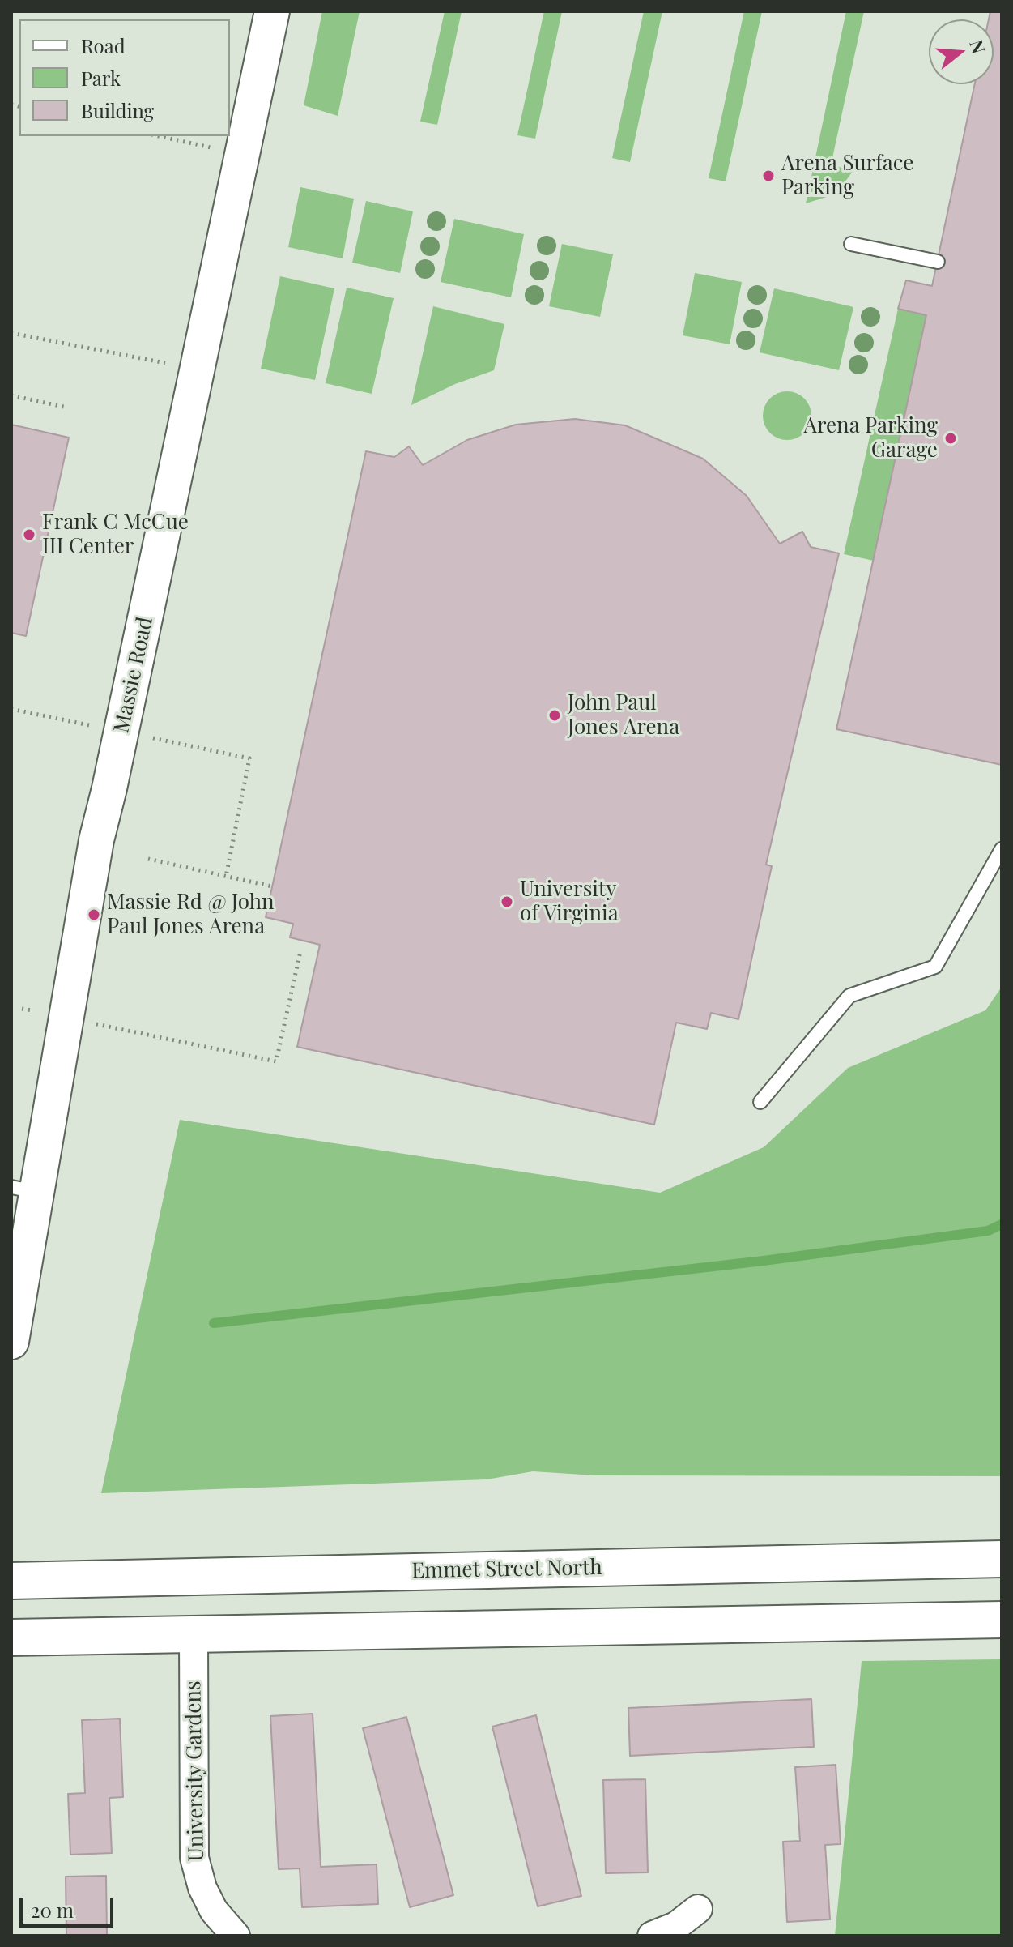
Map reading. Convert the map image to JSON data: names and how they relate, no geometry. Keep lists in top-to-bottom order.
{
  "streets": {
    "main road": ["Emmet Street North"],
    "street": ["Massie Road", "University Gardens"]
  },
  "places": [
    "Arena Surface Parking",
    "Arena Parking Garage",
    "Frank C McCue III Center",
    "John Paul Jones Arena",
    "University of Virginia",
    "Massie Rd @ John Paul Jones Arena"
  ],
  "legend": ["Road", "Park", "Building"],
  "scale_bar": "20 m",
  "north": "right"
}
